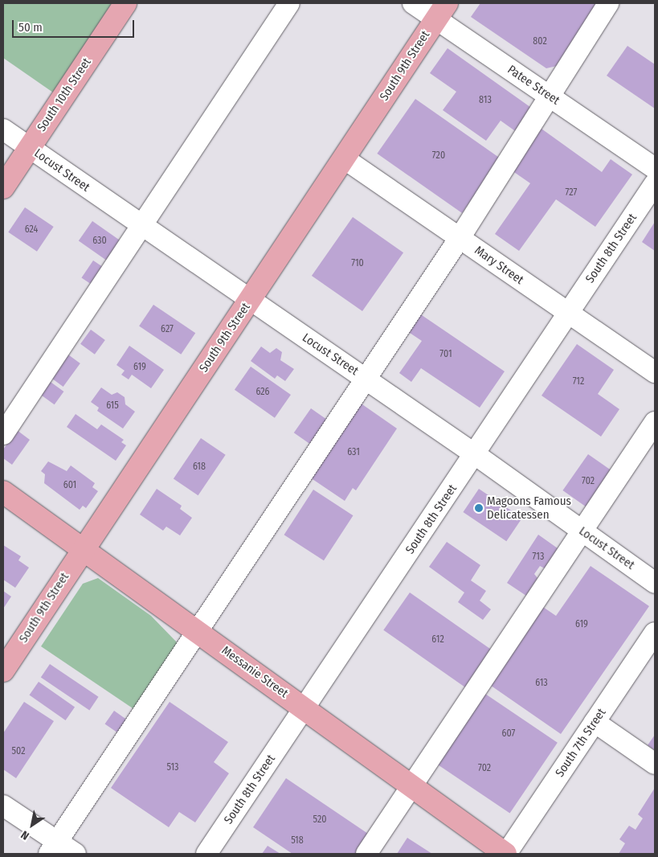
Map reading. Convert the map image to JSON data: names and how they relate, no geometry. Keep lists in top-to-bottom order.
{
  "streets": {
    "main road": ["South 9th Street", "South 10th Street", "Messanie Street"],
    "street": [
      "Patee Street",
      "Locust Street",
      "South 8th Street",
      "Mary Street",
      "South 7th Street"
    ]
  },
  "crossings": [
    ["South 9th Street", "Patee Street"],
    ["South 9th Street", "Locust Street"],
    ["South 9th Street", "Mary Street"],
    ["South 9th Street", "Messanie Street"],
    ["South 10th Street", "Locust Street"],
    ["Locust Street", "South 8th Street"],
    ["South 8th Street", "Mary Street"],
    ["South 8th Street", "Messanie Street"],
    ["Messanie Street", "South 7th Street"]
  ],
  "places": ["Magoons Famous Delicatessen"],
  "house_numbers": [
    "802",
    "813",
    "720",
    "727",
    "624",
    "630",
    "710",
    "627",
    "701",
    "619",
    "712",
    "626",
    "615",
    "631",
    "618",
    "702",
    "601",
    "713",
    "619",
    "612",
    "613",
    "607",
    "502",
    "513",
    "702",
    "520",
    "518"
  ],
  "scale_bar": "50 m",
  "north": "bottom left"
}
